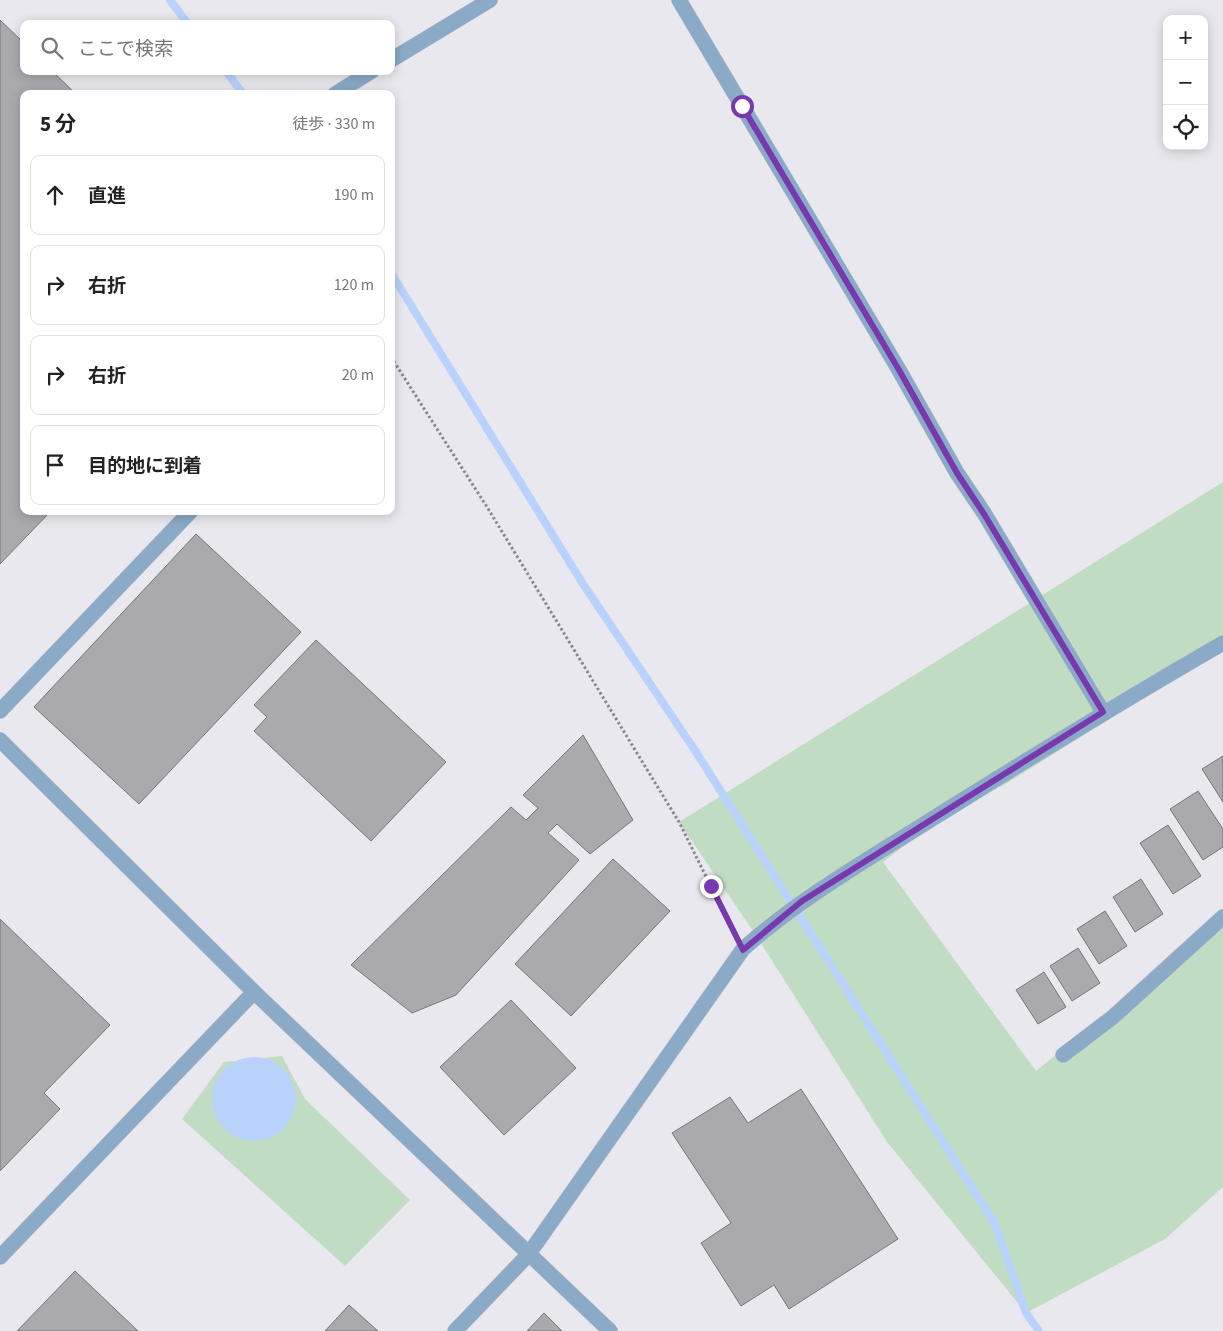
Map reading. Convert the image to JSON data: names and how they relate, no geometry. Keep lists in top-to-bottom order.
{
  "page": {
    "map_buttons": ["+", "−"],
    "search": "ここで検索",
    "heading": ["5 分", "徒歩 · 330 m"],
    "list": [
      ["直進", "190 m"],
      ["右折", "120 m"],
      ["右折", "20 m"],
      "目的地に到着"
    ]
  }
}
